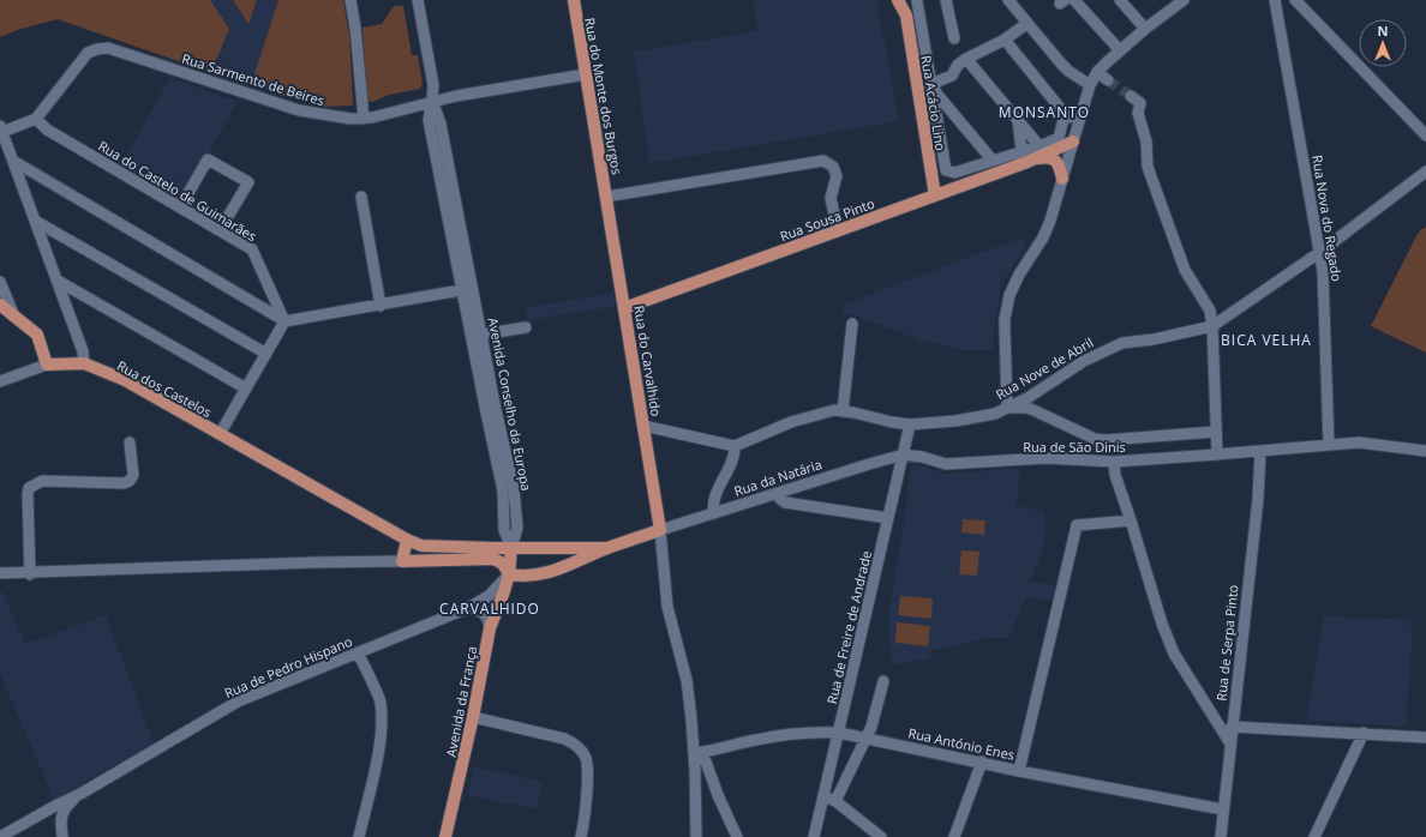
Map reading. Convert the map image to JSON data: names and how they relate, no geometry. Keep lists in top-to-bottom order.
{
  "streets": {
    "main road": [
      "Rua do Monte dos Burgos",
      "Rua Acácio Lino",
      "Rua Sousa Pinto",
      "Rua do Carvalhido",
      "Rua dos Castelos",
      "Avenida da França"
    ],
    "street": [
      "Rua Sarmento de Beires",
      "Rua do Castelo de Guimarães",
      "Rua Nova do Regado",
      "Rua Nove de Abril",
      "Avenida Conselho da Europa",
      "Rua de São Dinis",
      "Rua da Natária",
      "Rua de Freire de Andrade",
      "Rua de Serpa Pinto",
      "Rua de Pedro Hispano",
      "Rua António Enes"
    ]
  },
  "crossings": [
    ["Rua Sarmento de Beires", "Rua do Monte dos Burgos"],
    ["Rua Sarmento de Beires", "Rua do Castelo de Guimarães"],
    ["Rua Sarmento de Beires", "Avenida Conselho da Europa"],
    ["Rua do Monte dos Burgos", "Rua do Carvalhido"],
    ["Rua Acácio Lino", "Rua Sousa Pinto"],
    ["Rua Nova do Regado", "Rua Nove de Abril"],
    ["Rua Nova do Regado", "Rua de São Dinis"],
    ["Rua Sousa Pinto", "Rua do Carvalhido"],
    ["Rua do Carvalhido", "Rua da Natária"],
    ["Rua Nove de Abril", "Rua de São Dinis"],
    ["Rua Nove de Abril", "Rua de Freire de Andrade"],
    ["Avenida Conselho da Europa", "Avenida da França"],
    ["Rua de São Dinis", "Rua da Natária"],
    ["Rua de São Dinis", "Rua de Freire de Andrade"],
    ["Rua de São Dinis", "Rua de Serpa Pinto"],
    ["Rua da Natária", "Rua de Freire de Andrade"],
    ["Rua de Freire de Andrade", "Rua António Enes"],
    ["Rua de Serpa Pinto", "Rua António Enes"],
    ["Rua de Pedro Hispano", "Avenida da França"]
  ],
  "districts": ["MONSANTO", "BICA VELHA", "CARVALHIDO"],
  "north": "top"
}
